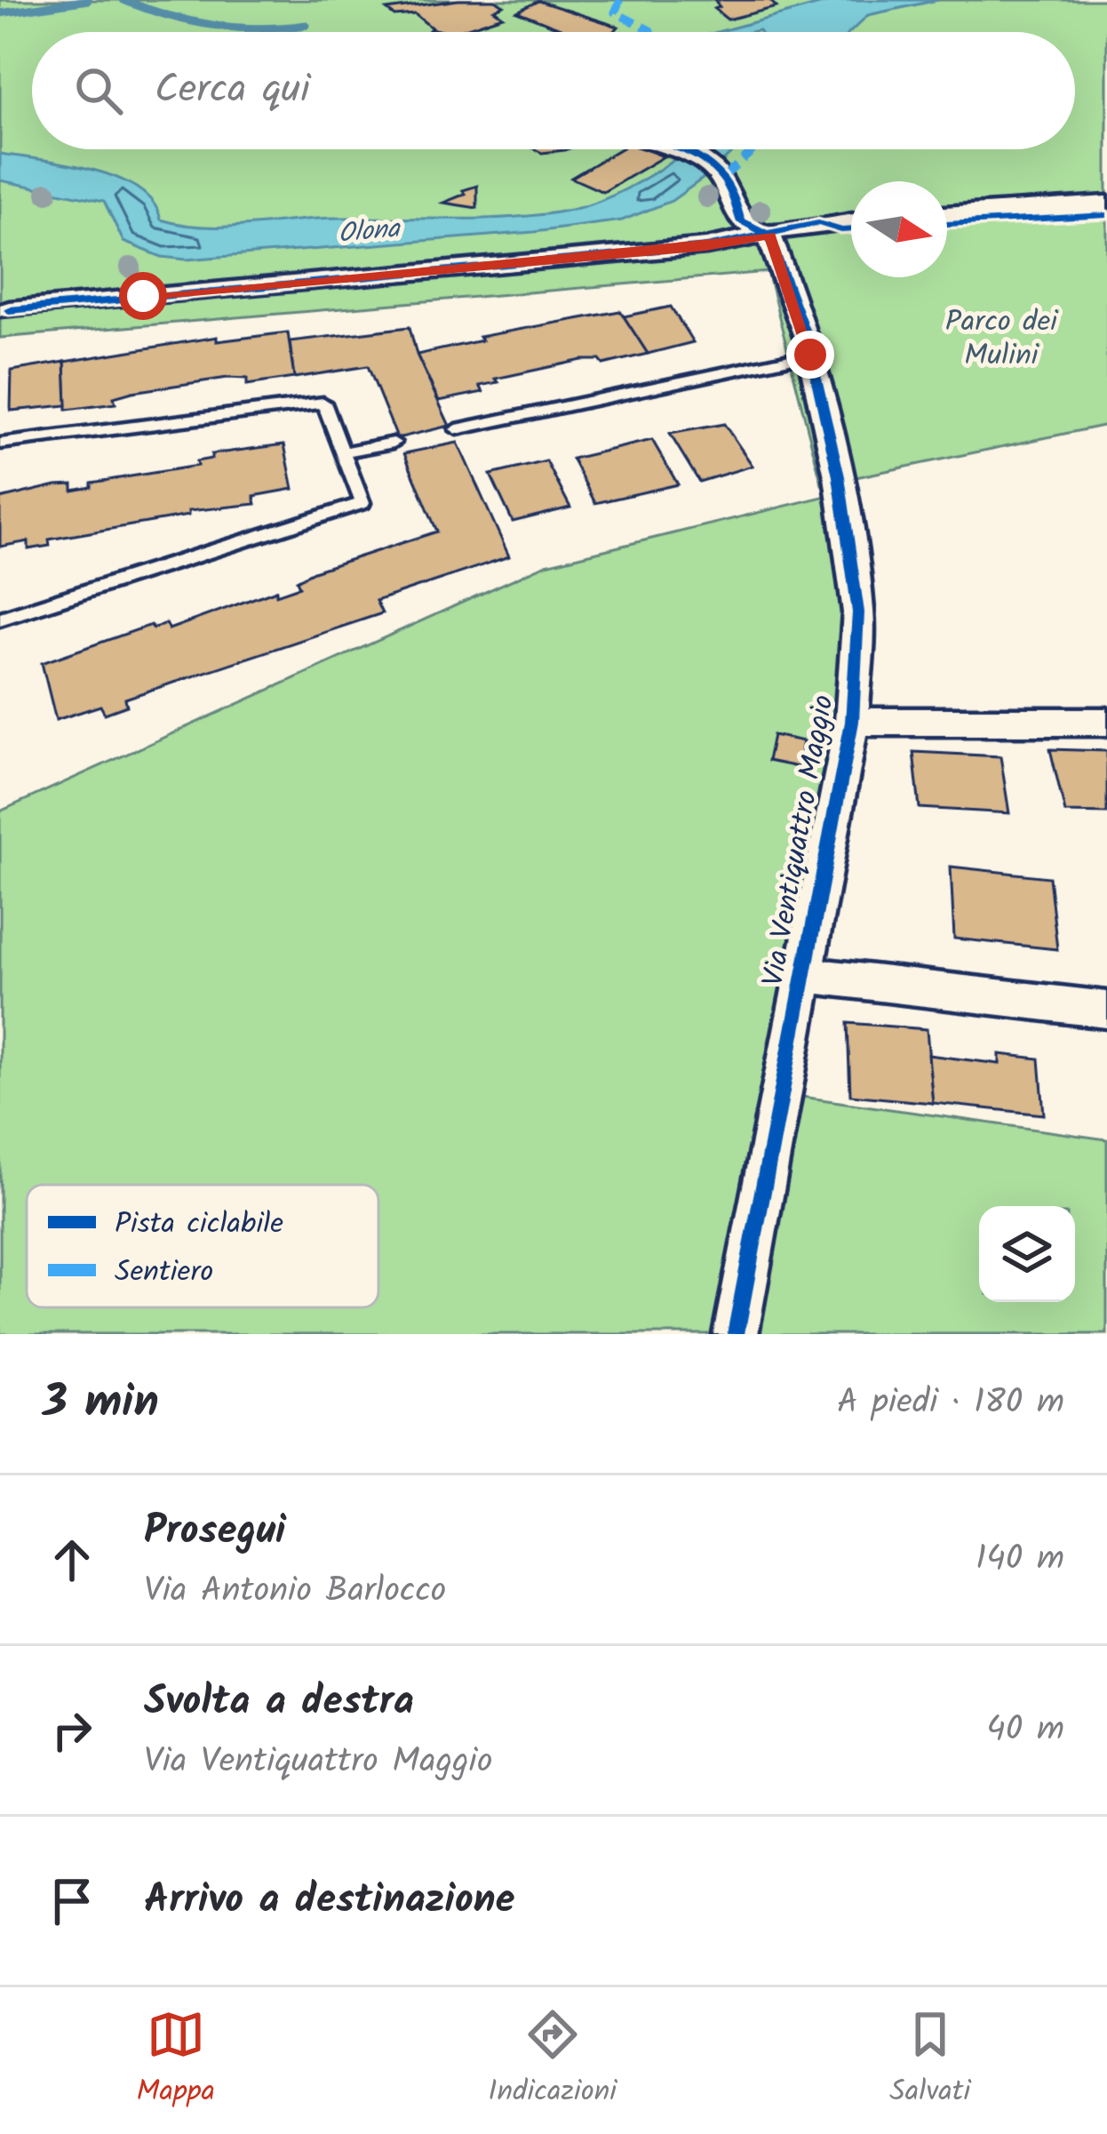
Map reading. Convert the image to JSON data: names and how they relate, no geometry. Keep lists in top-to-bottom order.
{
  "streets": {
    "street": ["Via Ventiquattro Maggio"]
  },
  "water": ["Olona"],
  "parks": ["Parco dei Mulini"],
  "legend": ["Pista ciclabile", "Sentiero"],
  "north": "right",
  "page": {
    "search": "Cerca qui",
    "heading": ["3 min", "A piedi · 180 m"],
    "list": [
      ["Prosegui", "Via Antonio Barlocco", "140 m"],
      ["Svolta a destra", "Via Ventiquattro Maggio", "40 m"],
      "Arrivo a destinazione"
    ],
    "nav": ["Mappa", "Indicazioni", "Salvati"]
  }
}
